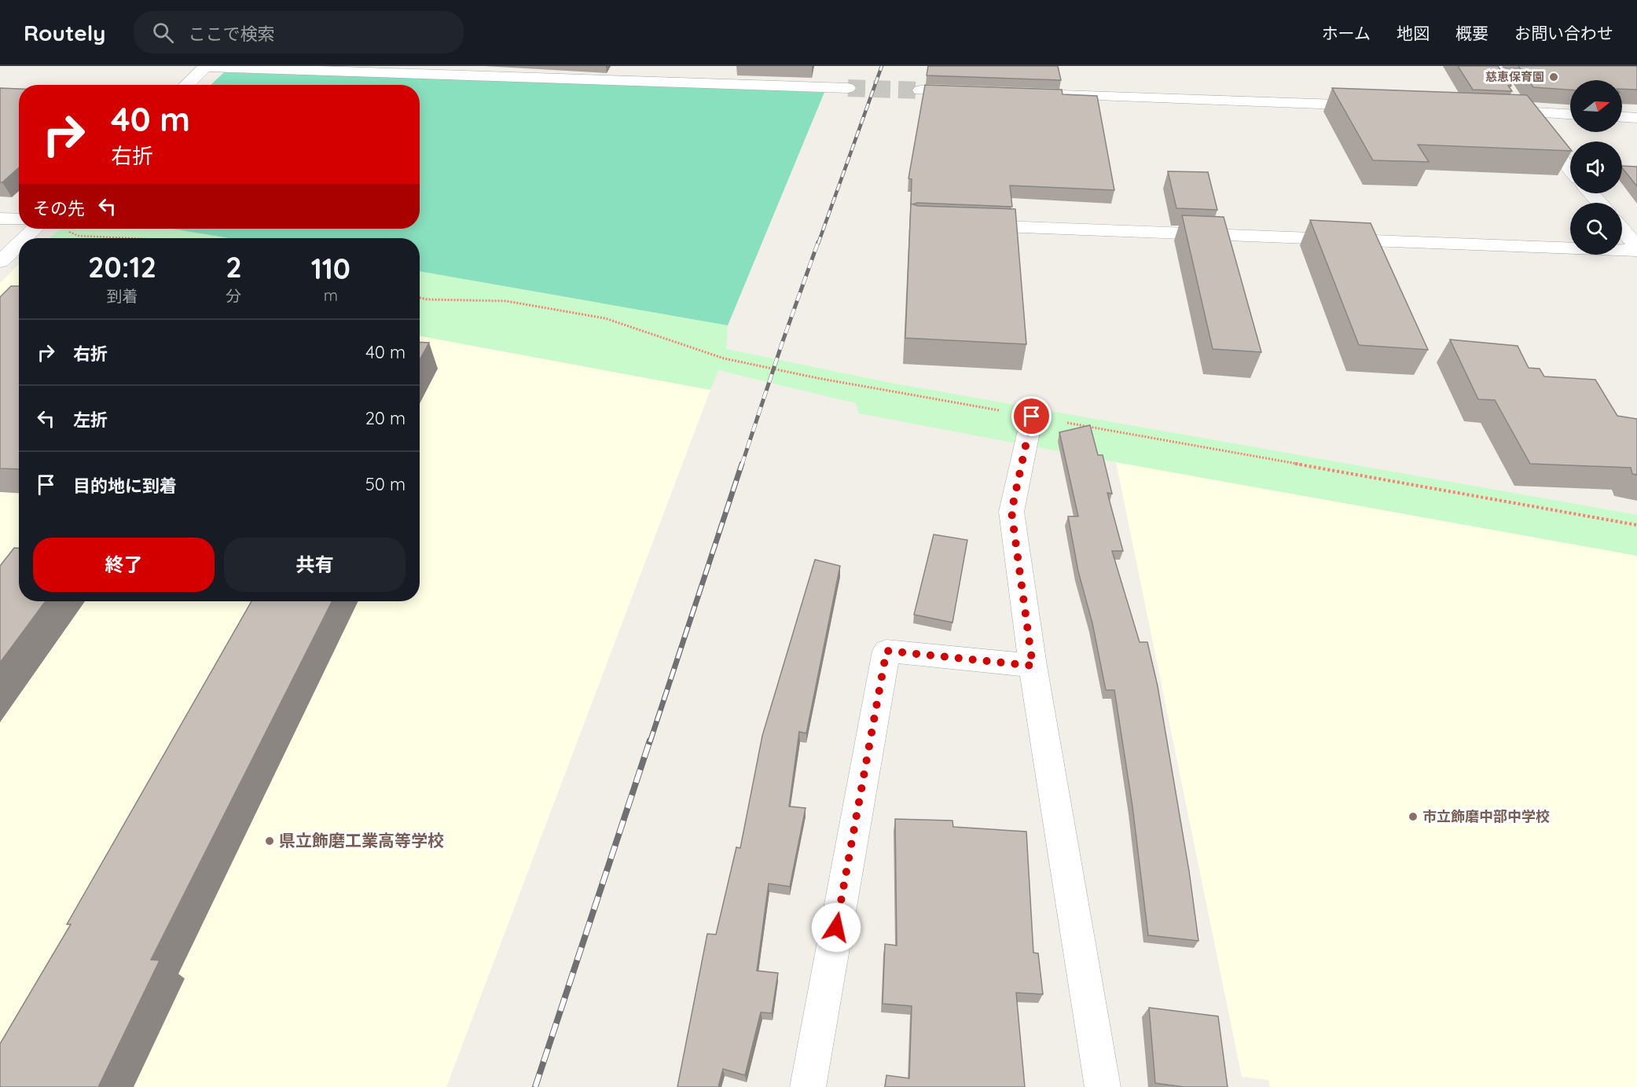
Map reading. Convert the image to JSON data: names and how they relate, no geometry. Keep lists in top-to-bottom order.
{
  "places": ["慈恵保育園", "市立飾磨中部中学校", "県立飾磨工業高等学校"],
  "north": "right",
  "page": {
    "header": "Routely",
    "search": "ここで検索",
    "nav": [
      "ホーム",
      "地図",
      "概要",
      "お問い合わせ"
    ],
    "turn": ["40 m", "右折"],
    "then": "その先",
    "eta": [
      "20:12",
      "到着",
      "2",
      "分",
      "110",
      "m"
    ],
    "list": [
      {
        "name": "右折",
        "value": "40 m"
      },
      {
        "name": "左折",
        "value": "20 m"
      },
      {
        "name": "目的地に到着",
        "value": "50 m"
      }
    ],
    "buttons": ["終了", "共有"]
  }
}
